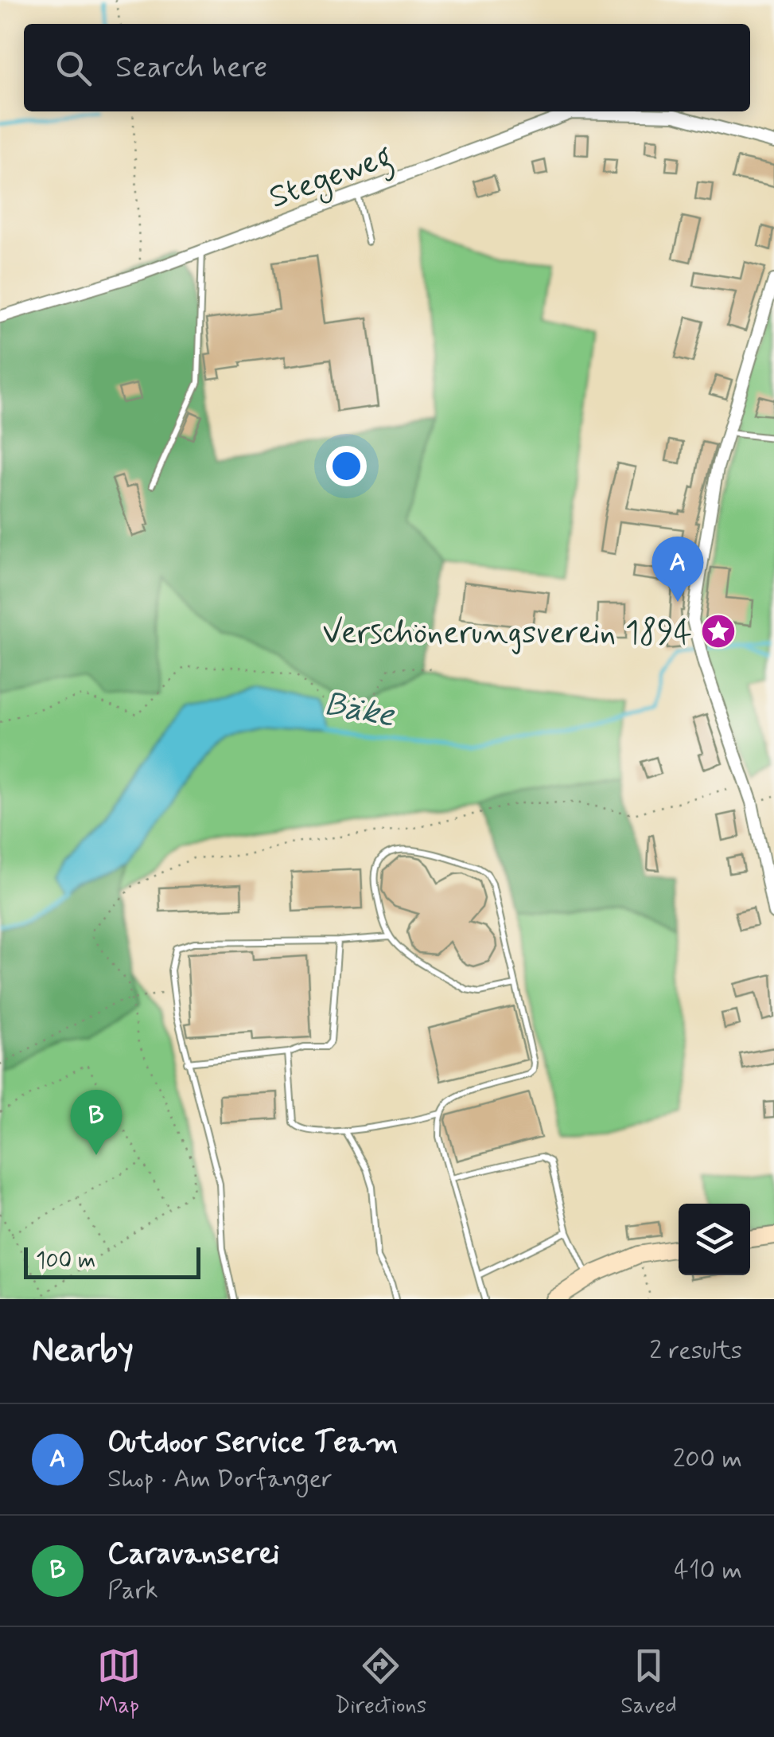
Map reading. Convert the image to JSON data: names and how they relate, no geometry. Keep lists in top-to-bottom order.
{
  "streets": {
    "street": ["Stegeweg"]
  },
  "water": ["Bäke"],
  "places": {
    "place": ["Verschönerungsverein 1894"]
  },
  "scale_bar": "100 m",
  "page": {
    "search": "Search here",
    "pins": ["A", "B"],
    "scale": "100 m",
    "heading": ["Nearby", "2 results"],
    "list": [
      {
        "mark": "A",
        "name": "Outdoor Service Team",
        "note": "Shop · Am Dorfanger",
        "value": "200 m"
      },
      {
        "mark": "B",
        "name": "Caravanserei",
        "note": "Park",
        "value": "410 m"
      }
    ],
    "nav": ["Map", "Directions", "Saved"]
  }
}
